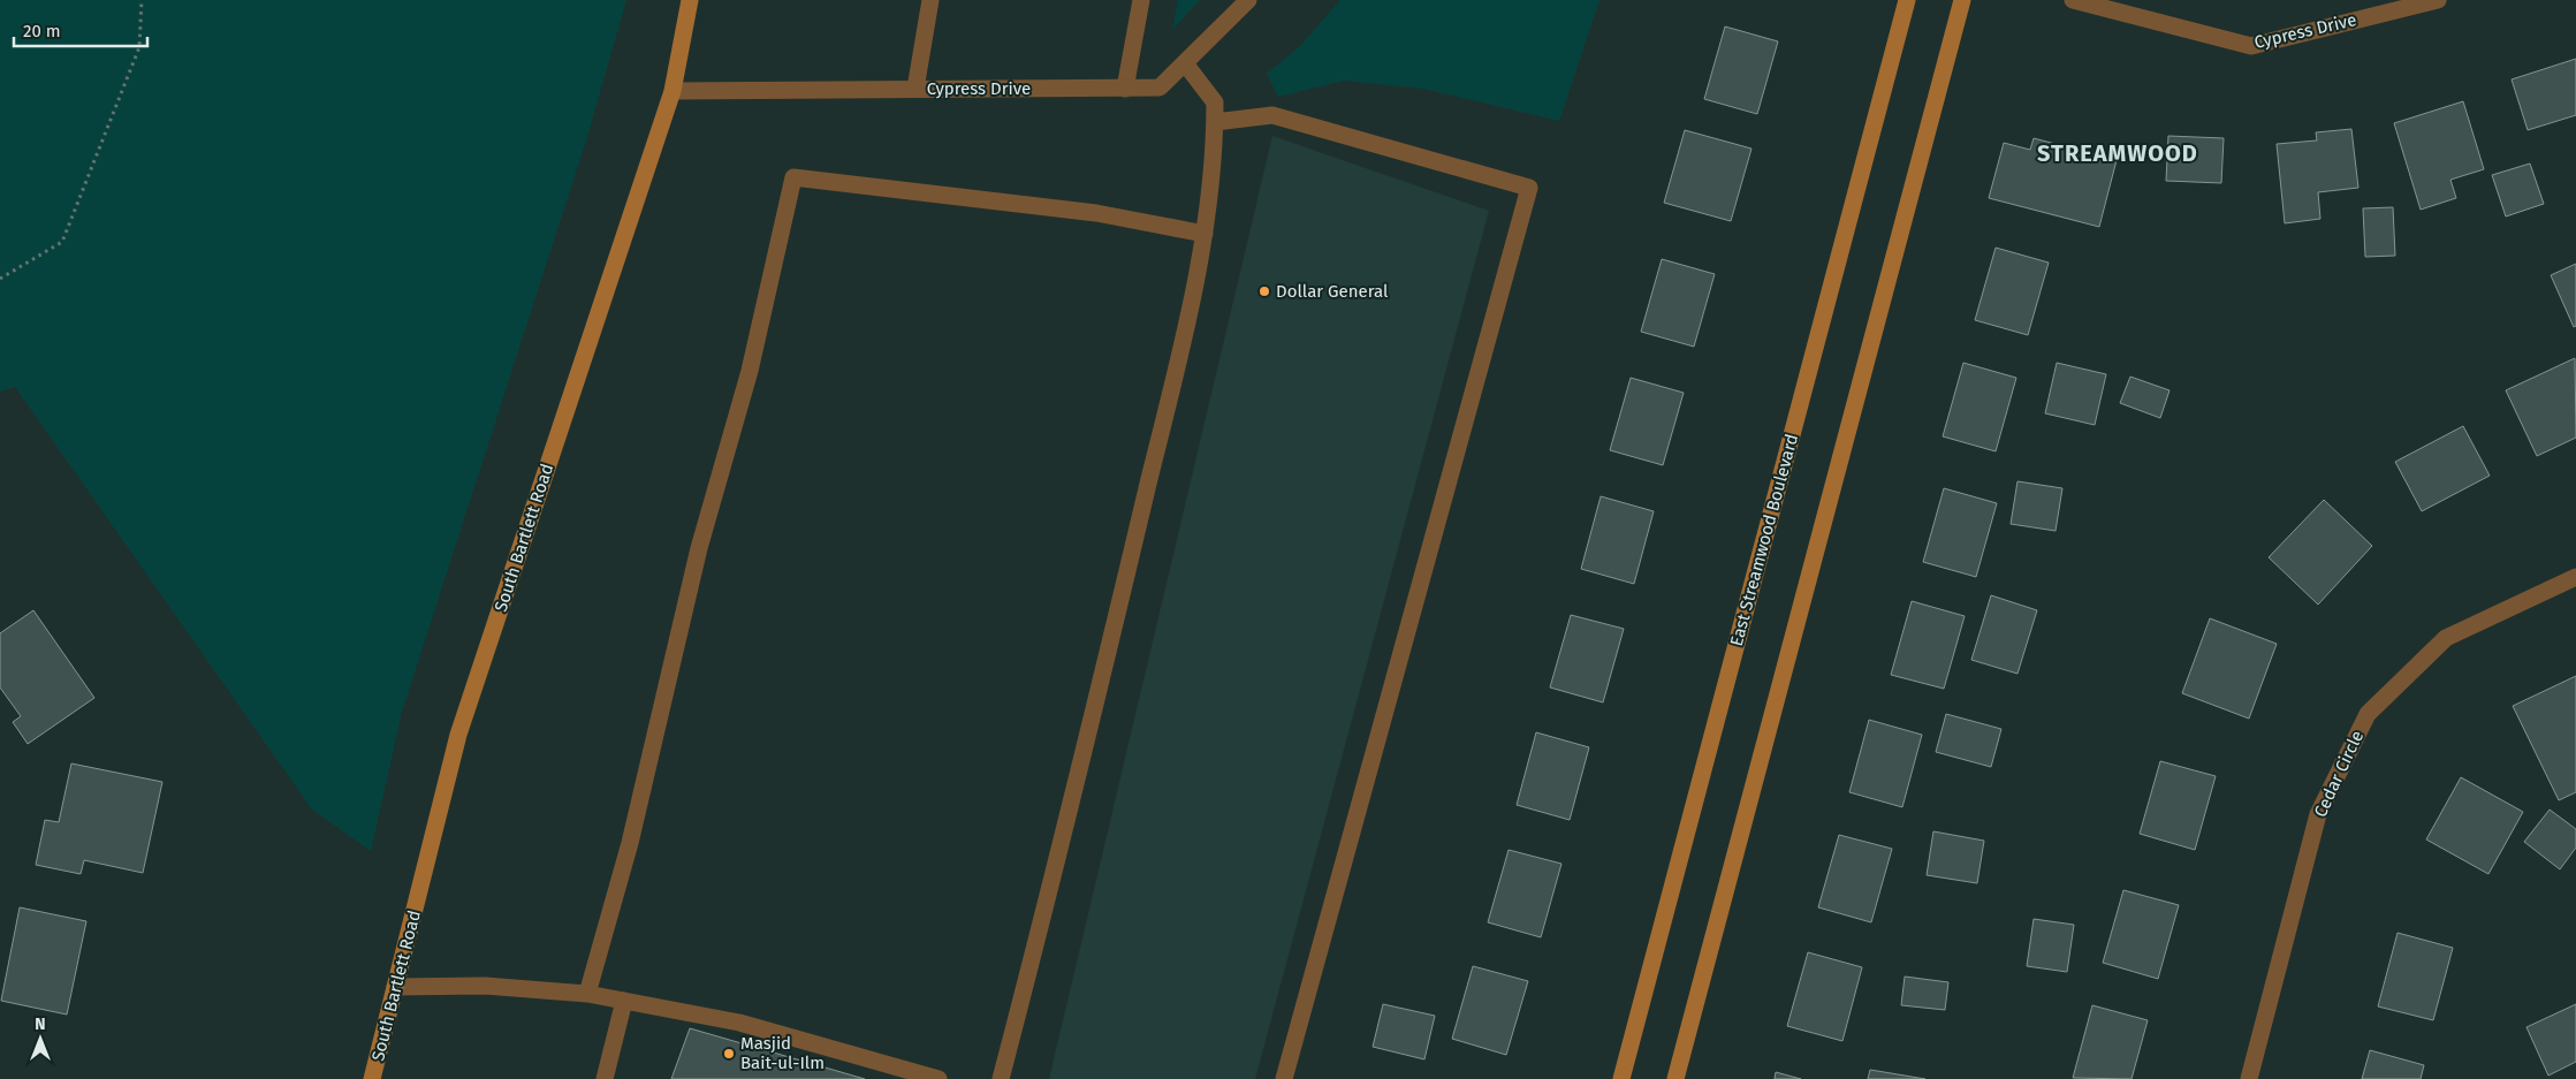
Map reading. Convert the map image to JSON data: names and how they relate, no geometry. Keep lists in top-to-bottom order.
{
  "streets": {
    "street": [
      "Cypress Drive",
      "South Bartlett Road",
      "East Streamwood Boulevard",
      "Cedar Circle"
    ]
  },
  "crossings": [
    ["Cypress Drive", "South Bartlett Road"]
  ],
  "districts": ["STREAMWOOD"],
  "places": ["Dollar General", "Masjid Bait-ul-Ilm"],
  "scale_bar": "20 m",
  "north": "top"
}
